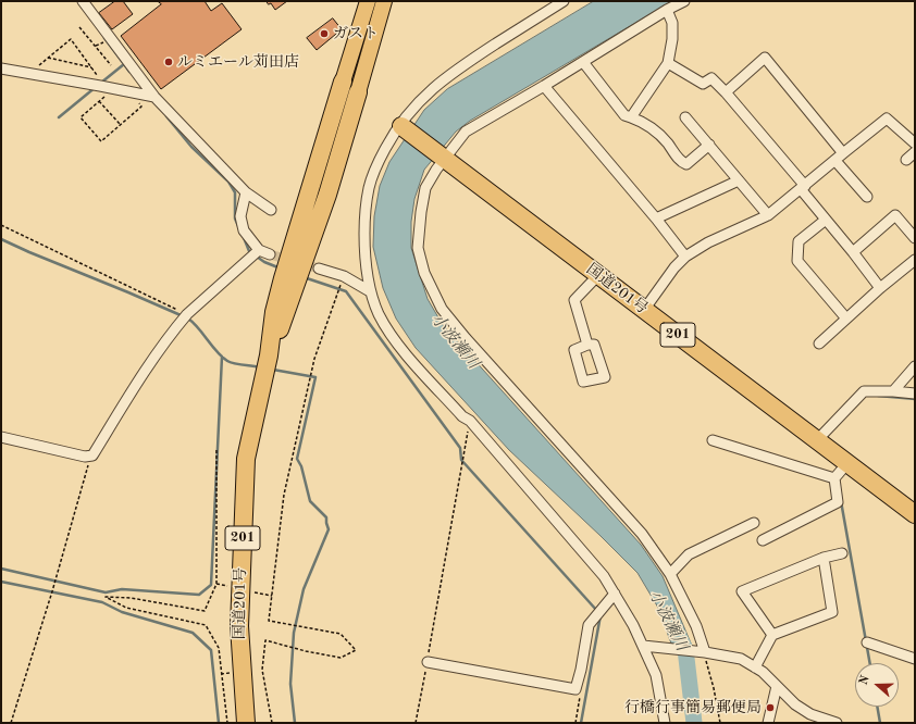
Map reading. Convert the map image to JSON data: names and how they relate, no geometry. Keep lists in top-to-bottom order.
{
  "streets": {
    "highway": ["国道201号", "201"]
  },
  "water": ["小波瀬川"],
  "places": ["ガスト", "ルミエール苅田店", "行橋行事簡易郵便局"],
  "north": "left"
}
